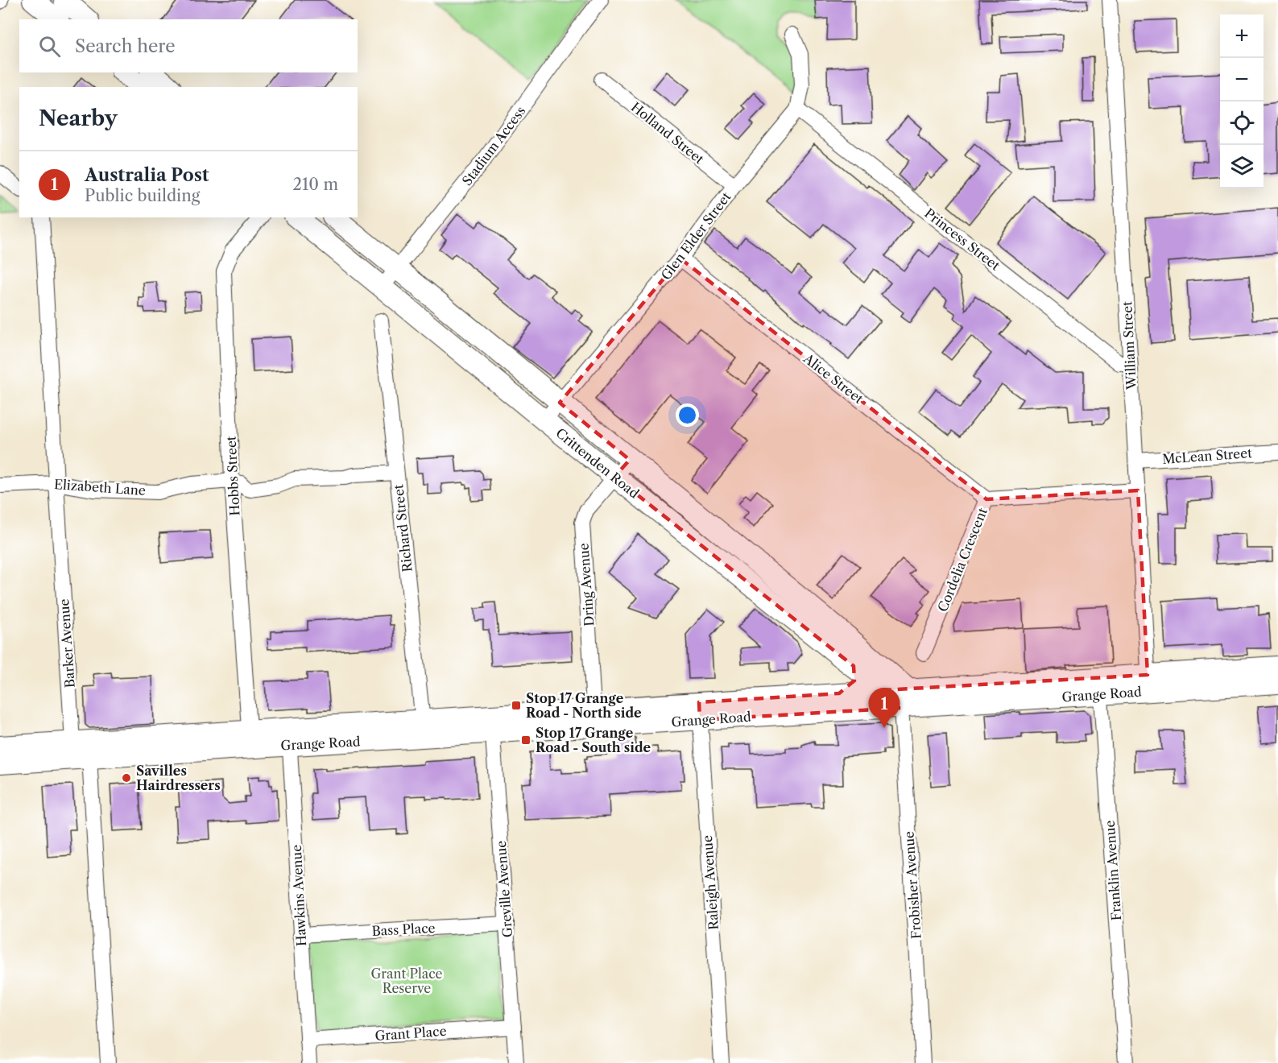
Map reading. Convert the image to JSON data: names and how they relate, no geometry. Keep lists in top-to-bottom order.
{
  "streets": {
    "main road": ["Crittenden Road", "Grange Road"],
    "street": [
      "Holland Street",
      "Stadium Access",
      "Glen Elder Street",
      "Princess Street",
      "William Street",
      "Alice Street",
      "McLean Street",
      "Hobbs Street",
      "Elizabeth Lane",
      "Richard Street",
      "Cordelia Crescent",
      "Dring Avenue",
      "Barker Avenue",
      "Franklin Avenue",
      "Raleigh Avenue",
      "Frobisher Avenue",
      "Greville Avenue",
      "Hawkins Avenue",
      "Bass Place",
      "Grant Place"
    ]
  },
  "crossings": [
    ["Holland Street", "Glen Elder Street"],
    ["Stadium Access", "Crittenden Road"],
    ["Glen Elder Street", "Princess Street"],
    ["Glen Elder Street", "Alice Street"],
    ["Glen Elder Street", "Crittenden Road"],
    ["Princess Street", "William Street"],
    ["William Street", "McLean Street"],
    ["William Street", "Cordelia Crescent"],
    ["William Street", "Grange Road"],
    ["Alice Street", "Cordelia Crescent"],
    ["Crittenden Road", "Dring Avenue"],
    ["Crittenden Road", "Grange Road"],
    ["Crittenden Road", "Frobisher Avenue"],
    ["Hobbs Street", "Elizabeth Lane"],
    ["Hobbs Street", "Grange Road"],
    ["Elizabeth Lane", "Richard Street"],
    ["Elizabeth Lane", "Barker Avenue"],
    ["Richard Street", "Grange Road"],
    ["Dring Avenue", "Grange Road"],
    ["Barker Avenue", "Grange Road"],
    ["Grange Road", "Franklin Avenue"],
    ["Grange Road", "Raleigh Avenue"],
    ["Grange Road", "Frobisher Avenue"],
    ["Grange Road", "Greville Avenue"],
    ["Grange Road", "Hawkins Avenue"],
    ["Greville Avenue", "Bass Place"],
    ["Greville Avenue", "Grant Place"],
    ["Hawkins Avenue", "Bass Place"],
    ["Hawkins Avenue", "Grant Place"]
  ],
  "parks": ["Grant Place Reserve"],
  "places": {
    "transit": ["Stop 17 Grange Road - North side", "Stop 17 Grange Road - South side"],
    "other": ["Savilles Hairdressers"]
  },
  "page": {
    "map_buttons": ["+", "−"],
    "search": "Search here",
    "heading": "Nearby",
    "list": [
      {
        "mark": "1",
        "name": "Australia Post",
        "note": "Public building",
        "value": "210 m"
      }
    ],
    "pins": "1"
  }
}
